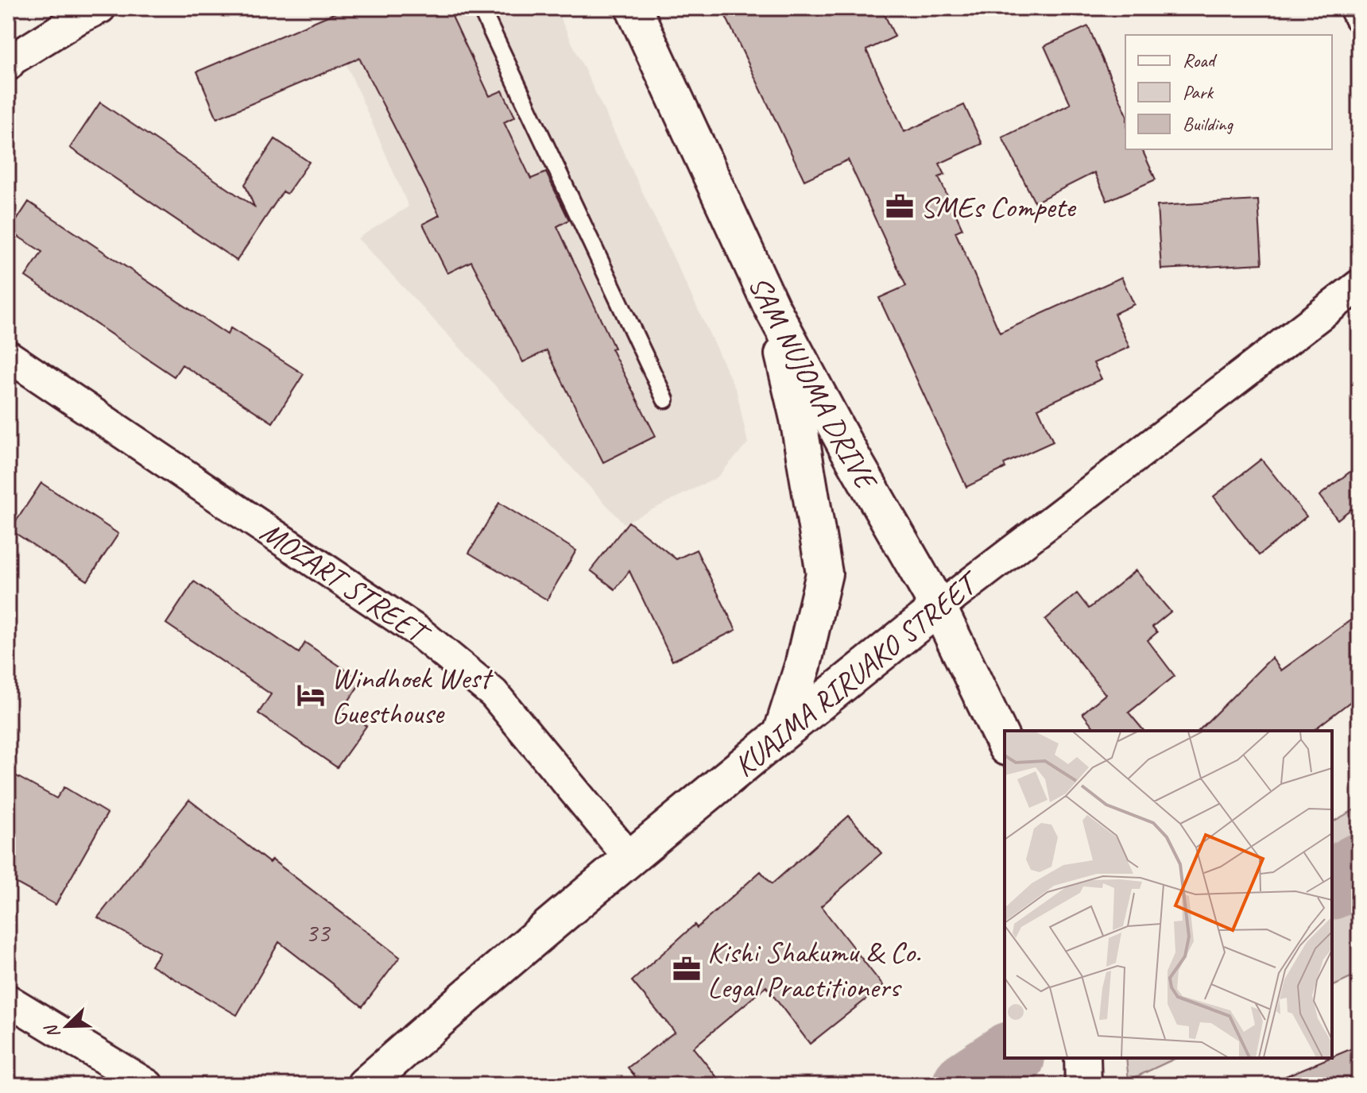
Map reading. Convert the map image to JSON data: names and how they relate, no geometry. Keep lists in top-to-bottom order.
{
  "streets": {
    "main road": ["SAM NUJOMA DRIVE", "KUAIMA RIRUAKO STREET"],
    "street": ["MOZART STREET"]
  },
  "crossings": [
    ["SAM NUJOMA DRIVE", "KUAIMA RIRUAKO STREET"],
    ["MOZART STREET", "KUAIMA RIRUAKO STREET"]
  ],
  "places": {
    "office": ["SMEs Compete", "Kishi Shakumu & Co. Legal Practitioners"],
    "hotel": ["Windhoek West Guesthouse"]
  },
  "house_numbers": ["33"],
  "legend": ["Road", "Park", "Building"],
  "north": "bottom left"
}
